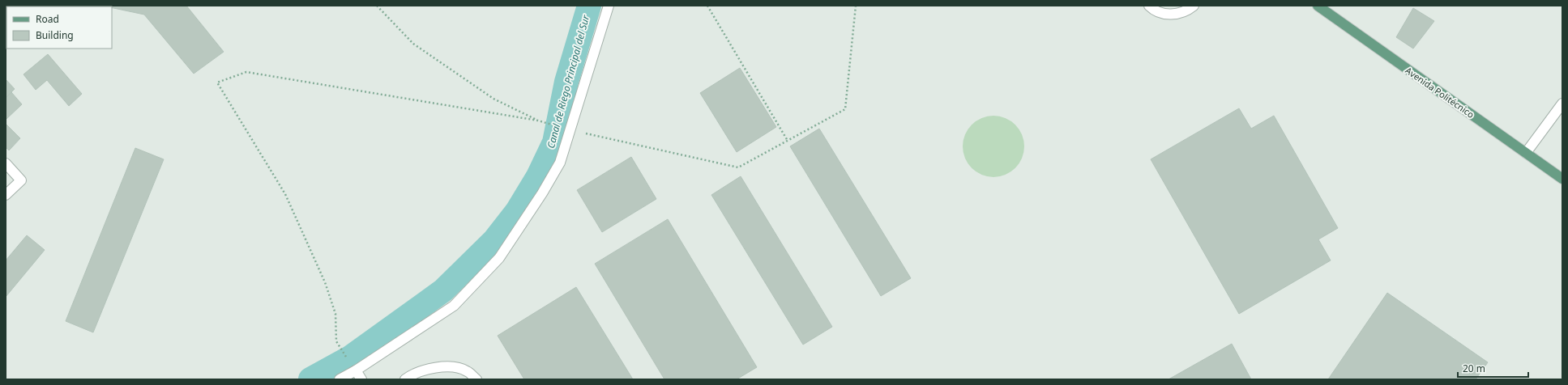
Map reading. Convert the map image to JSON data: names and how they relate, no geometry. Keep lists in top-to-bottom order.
{
  "streets": {
    "main road": ["Avenida Politécnico"]
  },
  "water": ["Canal de Riego Principal del Sur"],
  "legend": ["Road", "Building"],
  "scale_bar": "20 m"
}
